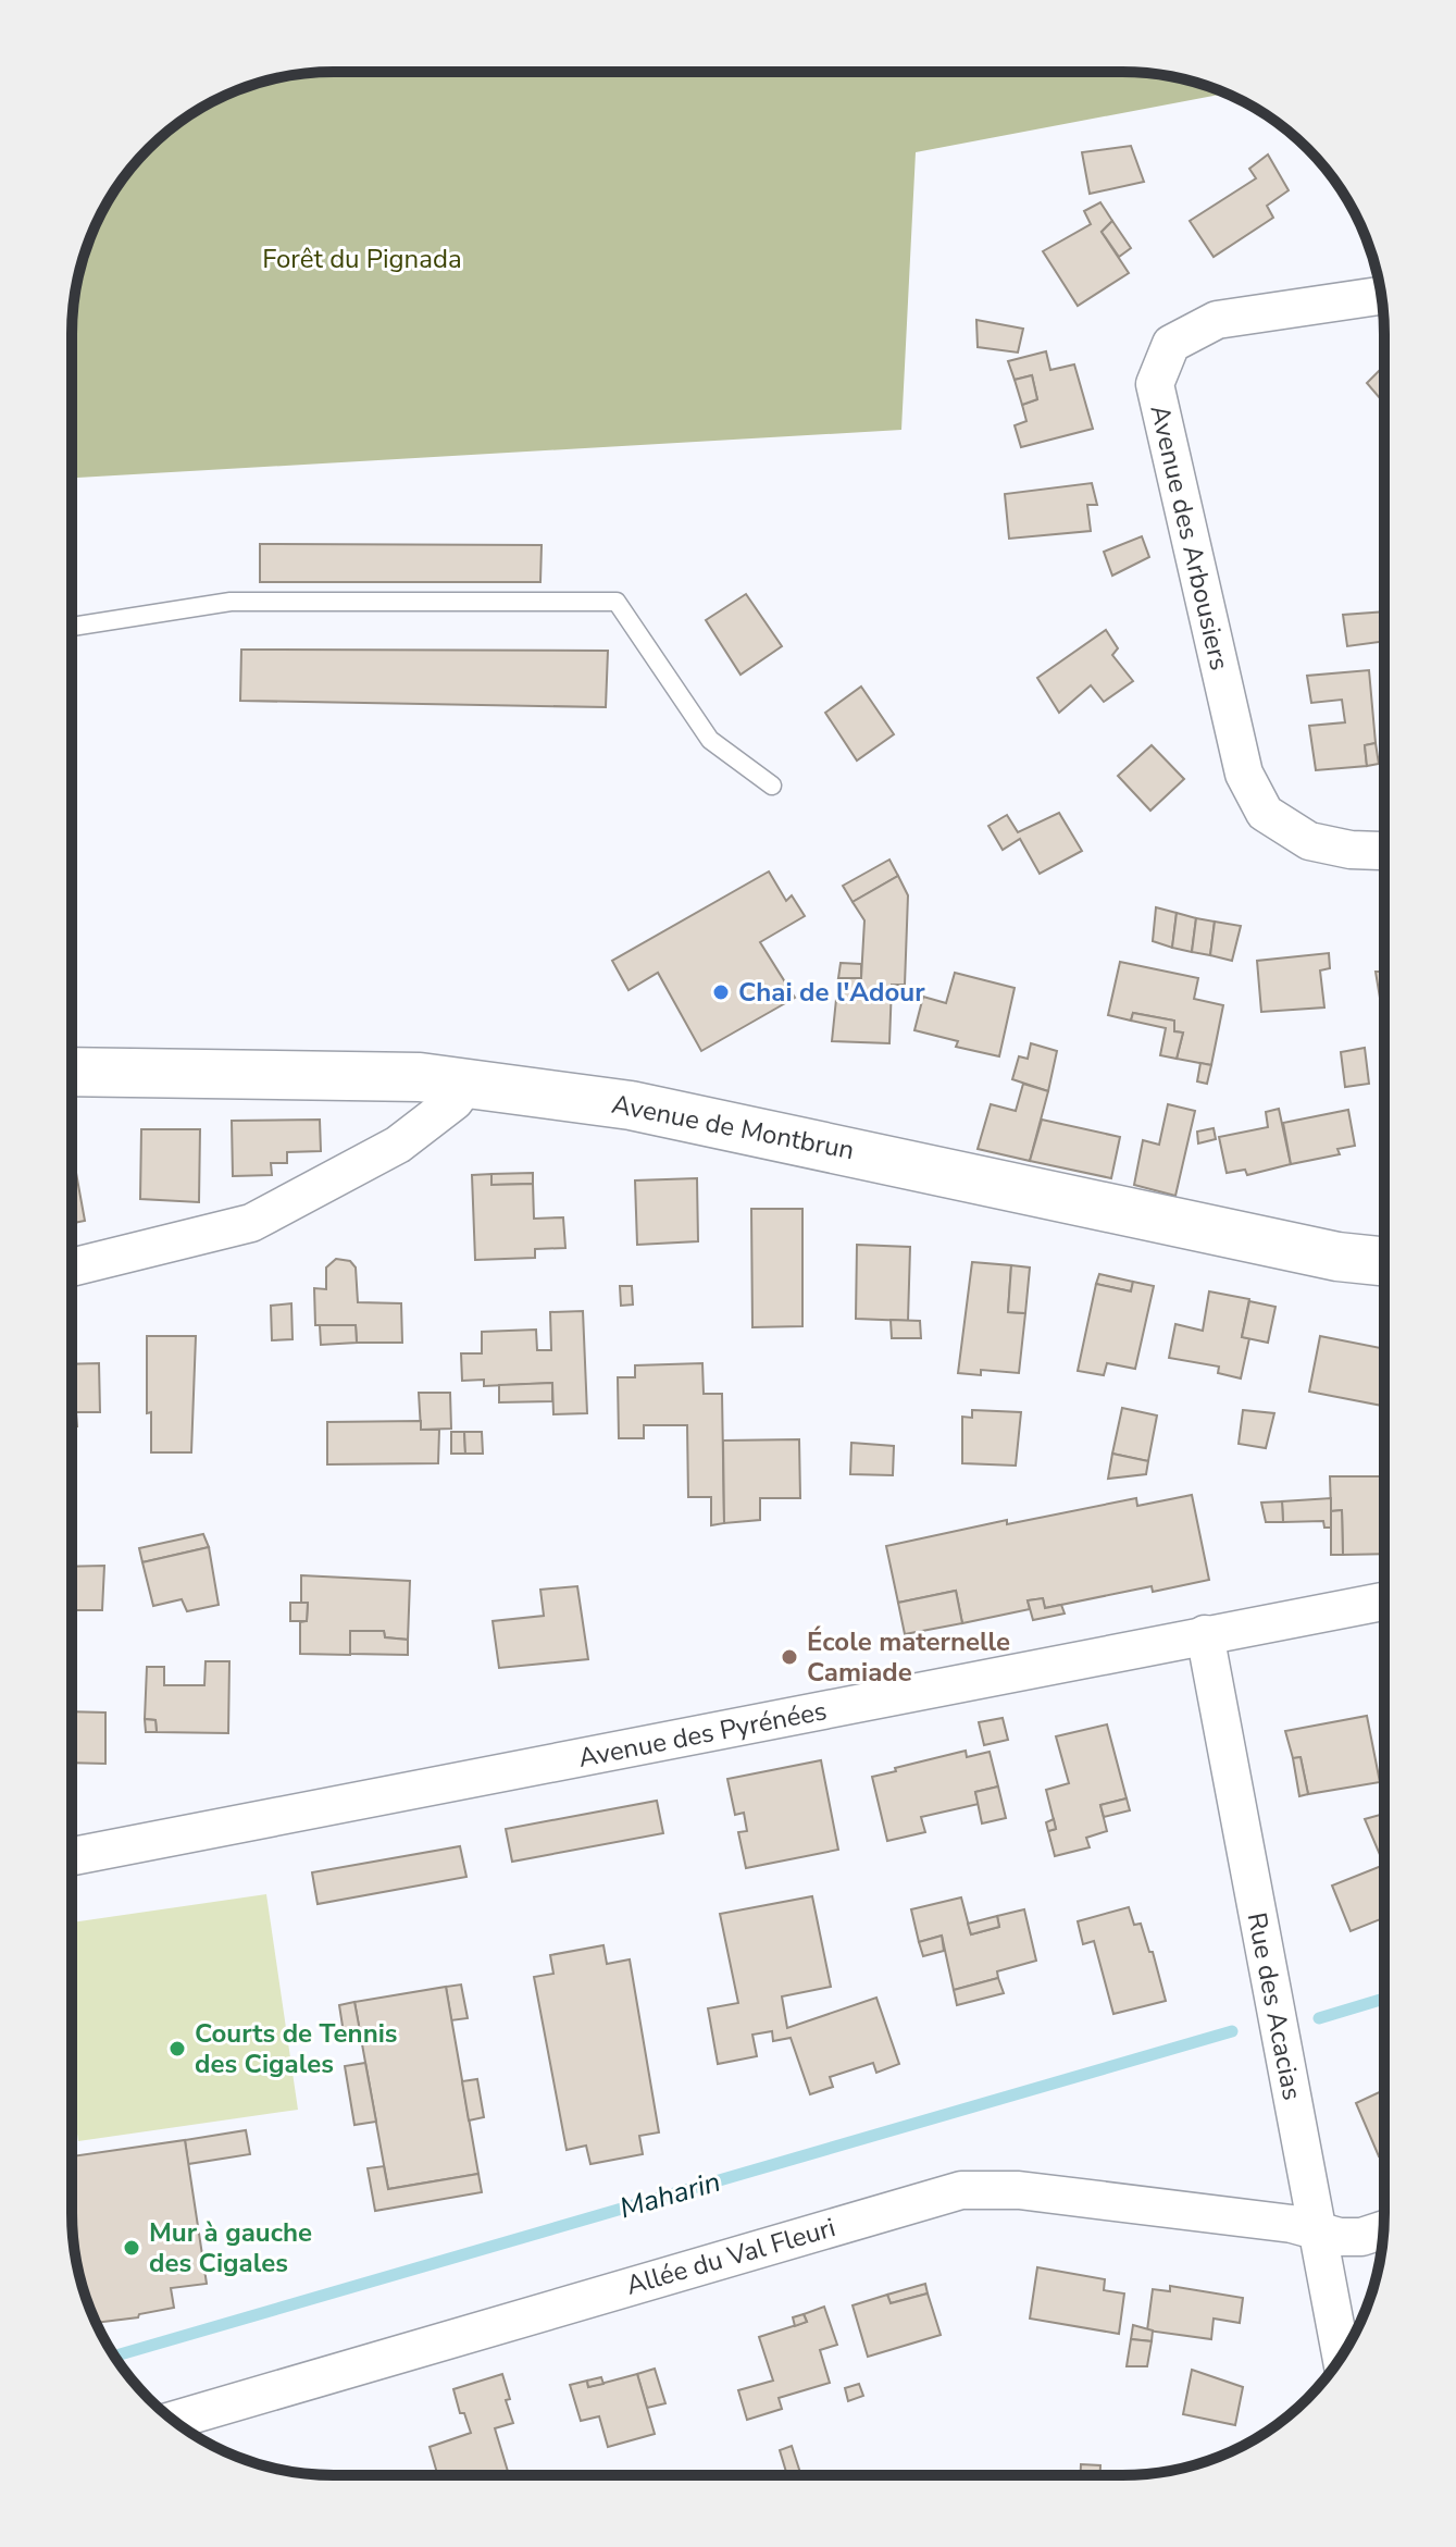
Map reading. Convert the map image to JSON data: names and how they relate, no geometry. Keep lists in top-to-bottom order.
{
  "streets": {
    "street": [
      "Avenue des Arbousiers",
      "Avenue de Montbrun",
      "Avenue des Pyrénées",
      "Rue des Acacias",
      "Allée du Val Fleuri"
    ]
  },
  "crossings": [
    ["Avenue des Pyrénées", "Rue des Acacias"],
    ["Rue des Acacias", "Allée du Val Fleuri"]
  ],
  "water": ["Maharin"],
  "parks": ["Forêt du Pignada"],
  "places": [
    "Chai de l'Adour",
    "École maternelle Camiade",
    "Courts de Tennis des Cigales",
    "Mur à gauche des Cigales"
  ]
}
